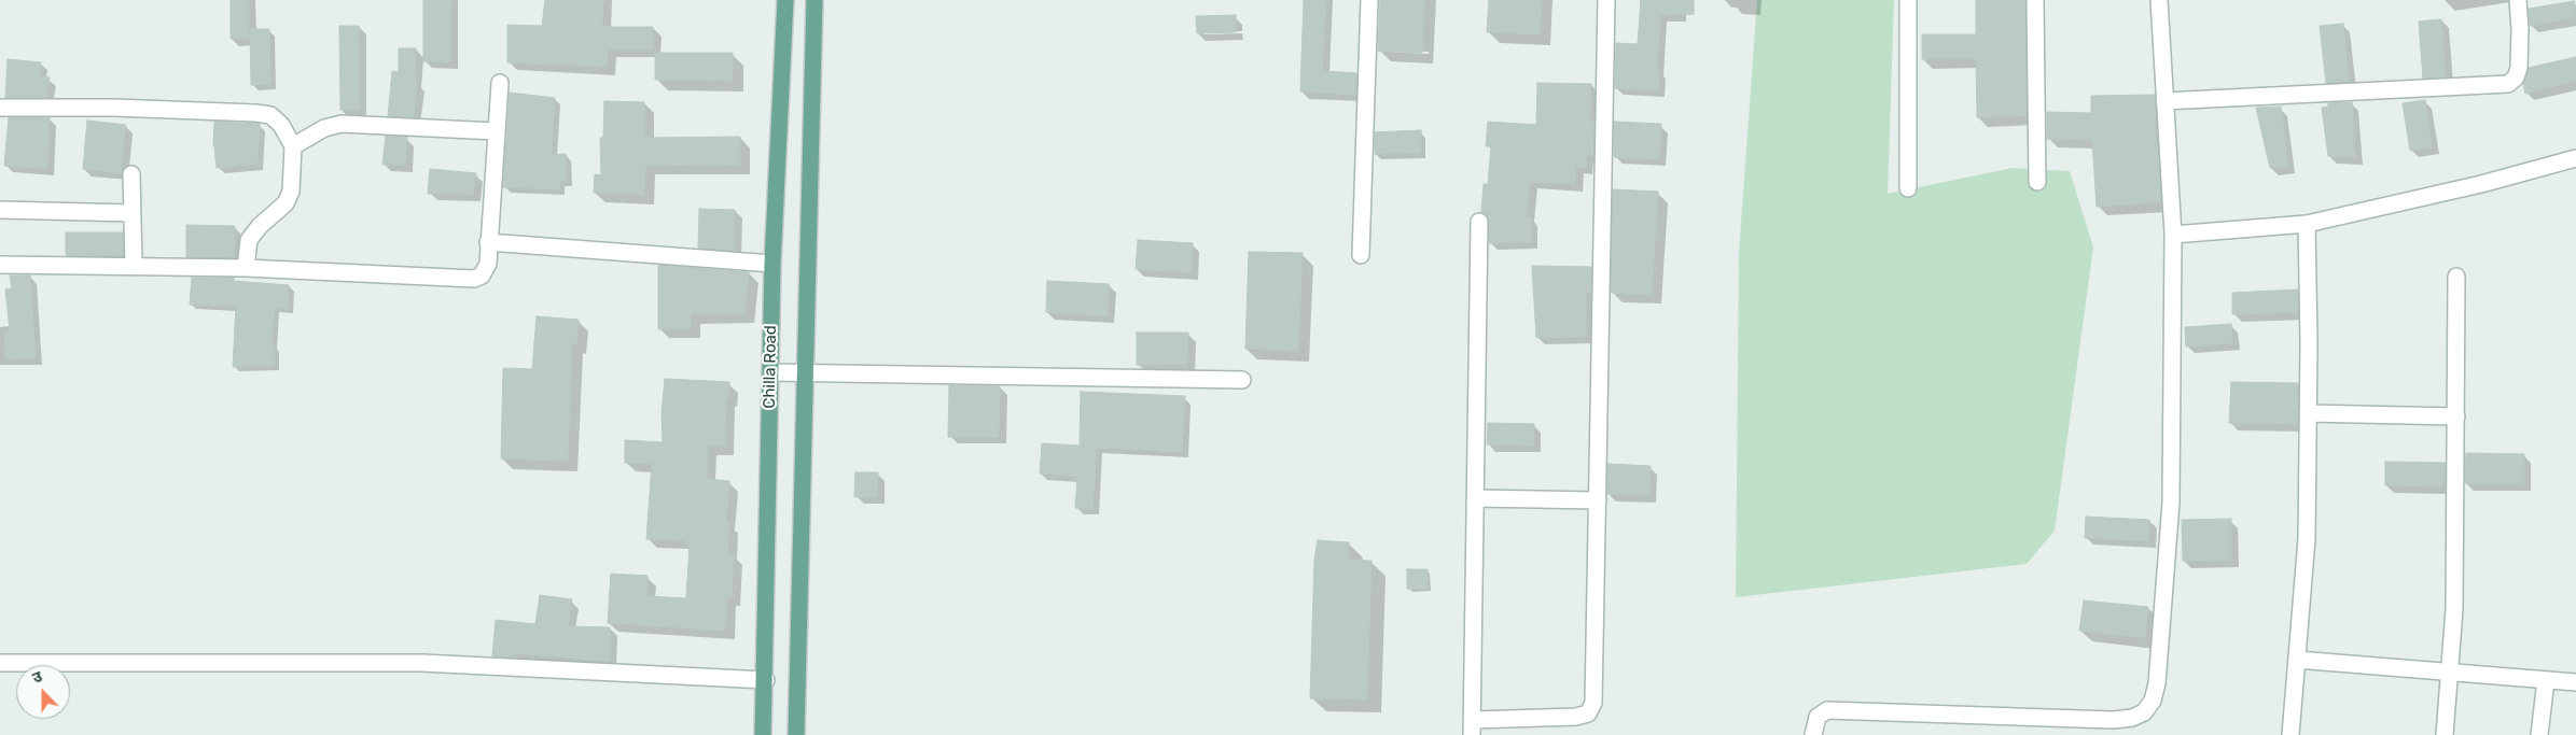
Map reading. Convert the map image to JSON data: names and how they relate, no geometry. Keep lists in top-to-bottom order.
{
  "streets": {
    "main road": ["Chilla Road"]
  },
  "north": "top"
}
